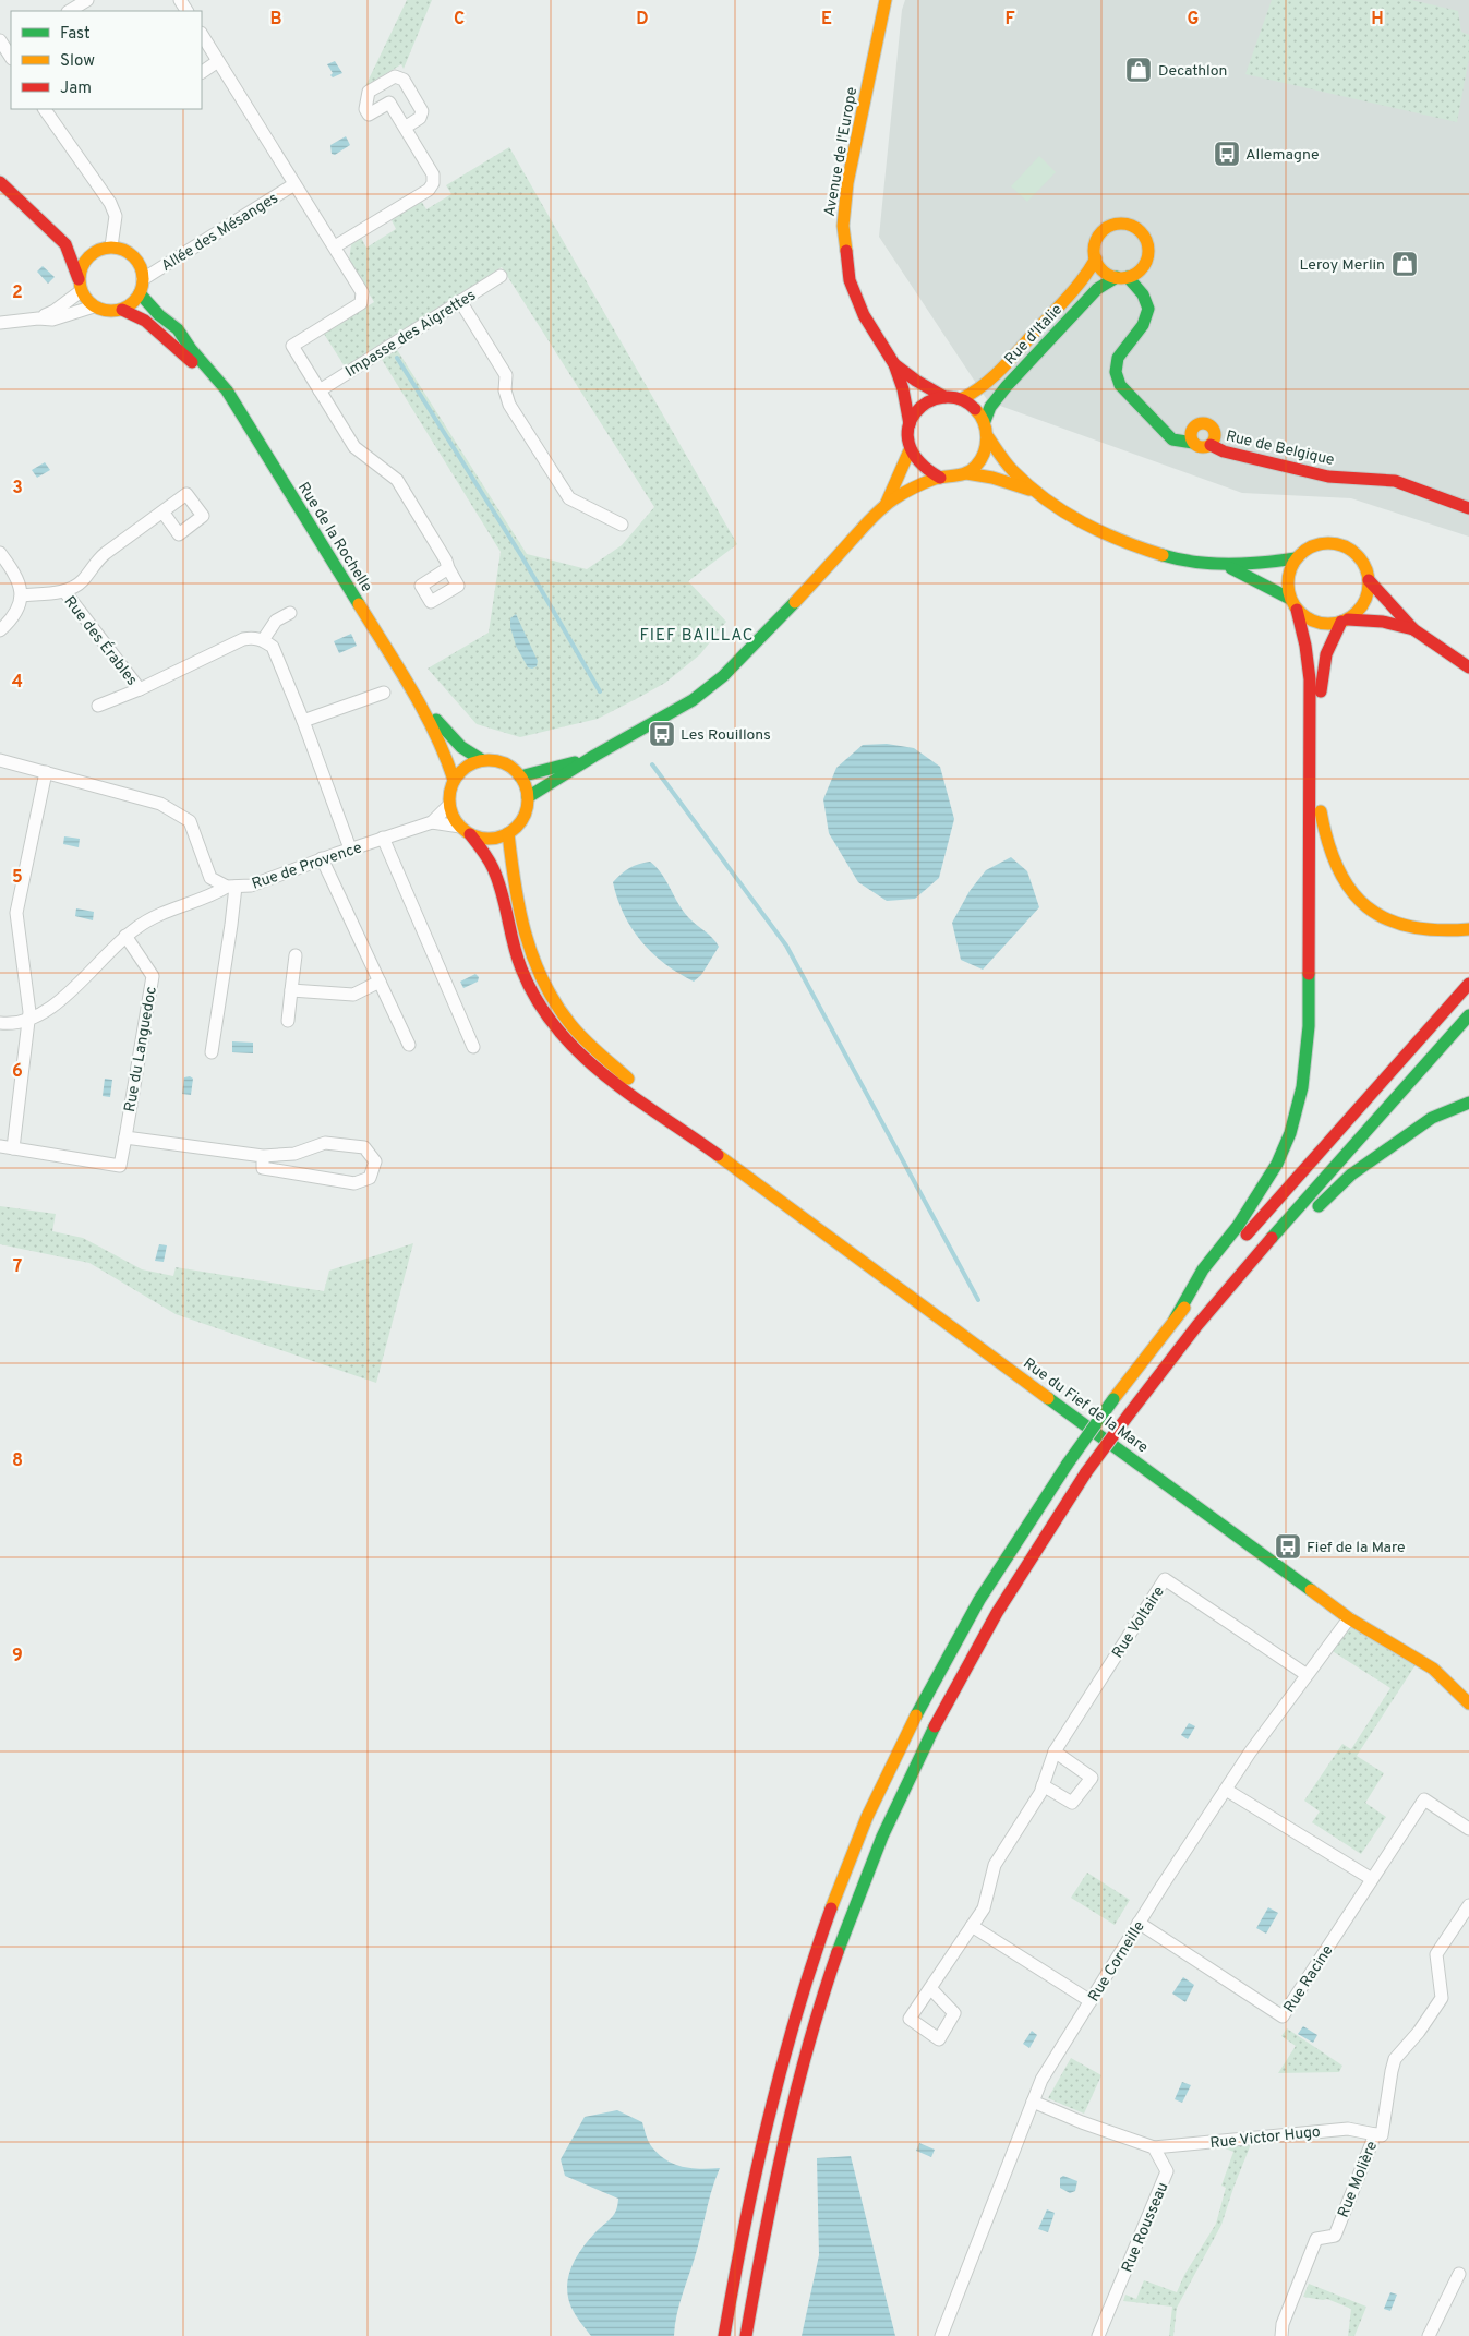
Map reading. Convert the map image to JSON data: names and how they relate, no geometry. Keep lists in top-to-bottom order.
{
  "streets": {
    "main road": [
      "Avenue de l'Europe",
      "Rue d'Italie",
      "Rue de Belgique",
      "Rue de la Rochelle",
      "Rue du Fief de la Mare"
    ],
    "street": [
      "Allée des Mésanges",
      "Impasse des Aigrettes",
      "Rue des Érables",
      "Rue de Provence",
      "Rue du Languedoc",
      "Rue Voltaire",
      "Rue Corneille",
      "Rue Racine",
      "Rue Victor Hugo",
      "Rue Molière",
      "Rue Rousseau"
    ]
  },
  "crossings": [
    ["Avenue de l'Europe", "Rue d'Italie"],
    ["Allée des Mésanges", "Impasse des Aigrettes"],
    ["Allée des Mésanges", "Rue de la Rochelle"],
    ["Rue de la Rochelle", "Rue de Provence"],
    ["Rue de la Rochelle", "Rue du Fief de la Mare"],
    ["Rue de Provence", "Rue du Languedoc"],
    ["Rue de Provence", "Rue du Fief de la Mare"],
    ["Rue du Fief de la Mare", "Rue Corneille"],
    ["Rue Voltaire", "Rue Corneille"],
    ["Rue Corneille", "Rue Racine"],
    ["Rue Victor Hugo", "Rue Molière"],
    ["Rue Victor Hugo", "Rue Rousseau"]
  ],
  "districts": ["FIEF BAILLAC"],
  "places": {
    "shop": ["Decathlon", "Leroy Merlin"],
    "bus stop": ["Allemagne", "Les Rouillons", "Fief de la Mare"]
  },
  "legend": ["Fast", "Slow", "Jam"],
  "grid": {
    "columns": [
      "B",
      "C",
      "D",
      "E",
      "F",
      "G",
      "H"
    ],
    "rows": [
      "2",
      "3",
      "4",
      "5",
      "6",
      "7",
      "8",
      "9"
    ]
  }
}
